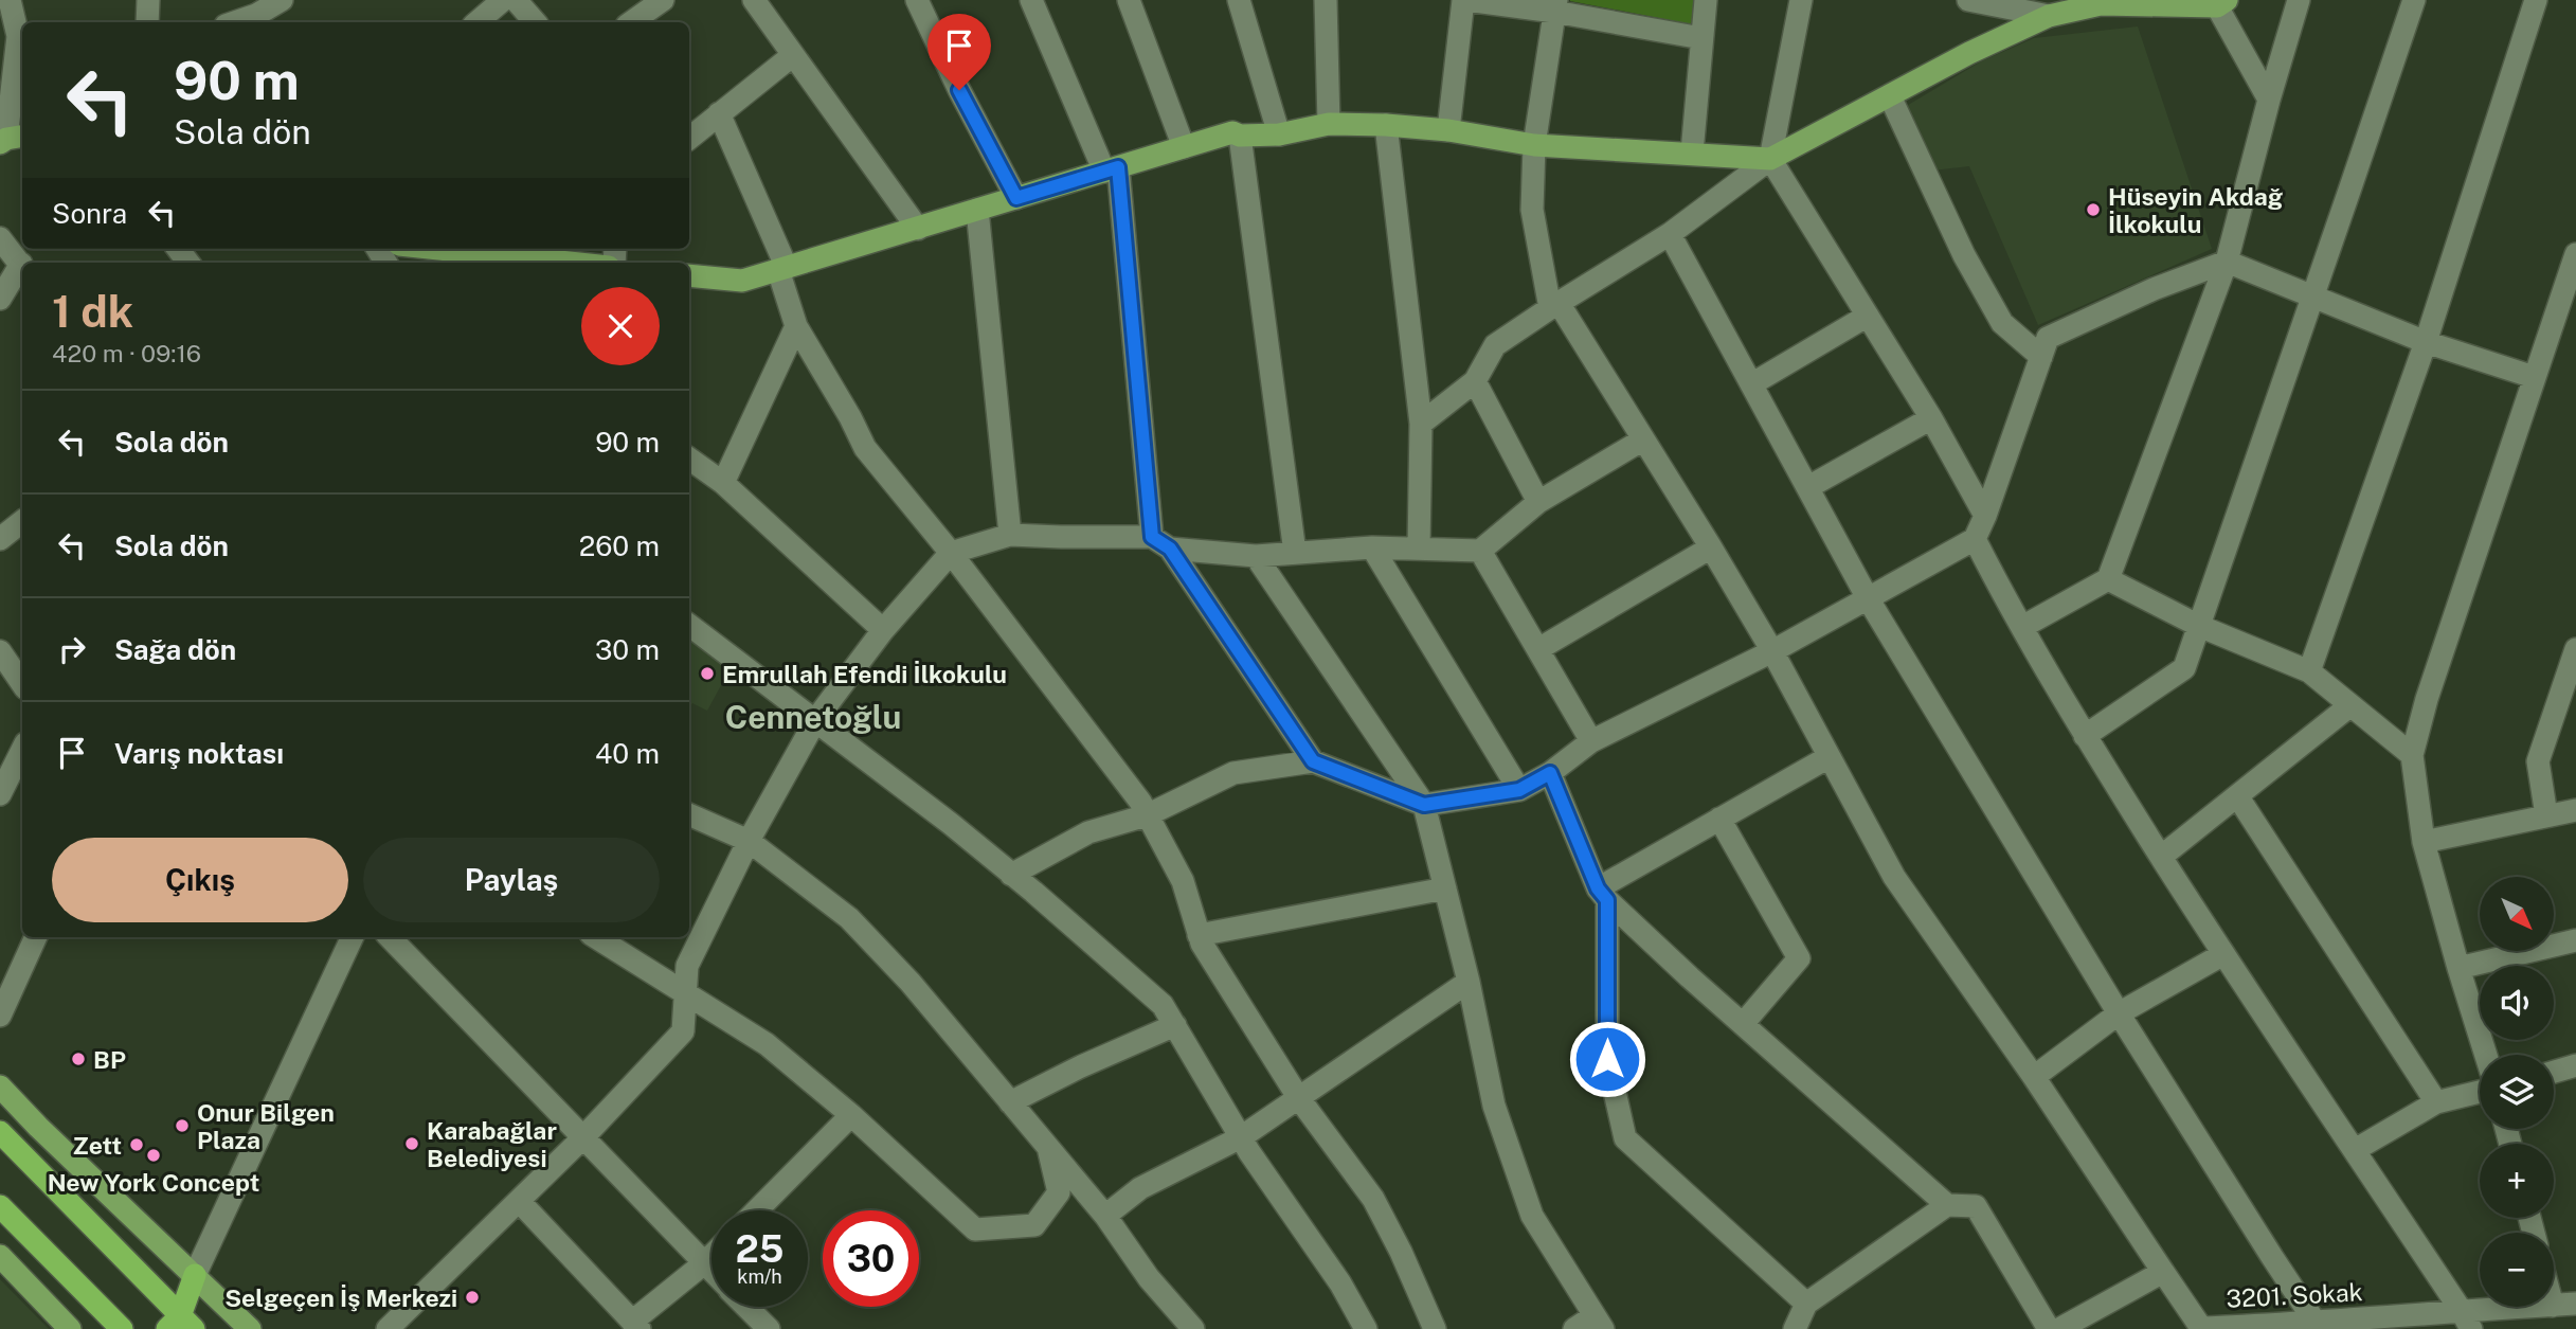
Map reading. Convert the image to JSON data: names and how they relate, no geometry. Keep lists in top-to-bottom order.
{
  "streets": {
    "street": ["3201. Sokak"]
  },
  "districts": ["Cennetoğlu"],
  "places": [
    "Hüseyin Akdağ İlkokulu",
    "Emrullah Efendi İlkokulu",
    "BP",
    "Onur Bilgen Plaza",
    "Karabağlar Belediyesi",
    "Zett",
    "New York Concept",
    "Selgeçen İş Merkezi"
  ],
  "north": "bottom right",
  "page": {
    "turn": ["90 m", "Sola dön"],
    "then": "Sonra",
    "heading": ["1 dk", "420 m · 09:16"],
    "list": [
      {
        "name": "Sola dön",
        "value": "90 m"
      },
      {
        "name": "Sola dön",
        "value": "260 m"
      },
      {
        "name": "Sağa dön",
        "value": "30 m"
      },
      {
        "name": "Varış noktası",
        "value": "40 m"
      }
    ],
    "buttons": ["Çıkış", "Paylaş"],
    "map_buttons": ["+", "−"],
    "speed": "25 km/h",
    "limit": "30"
  }
}
